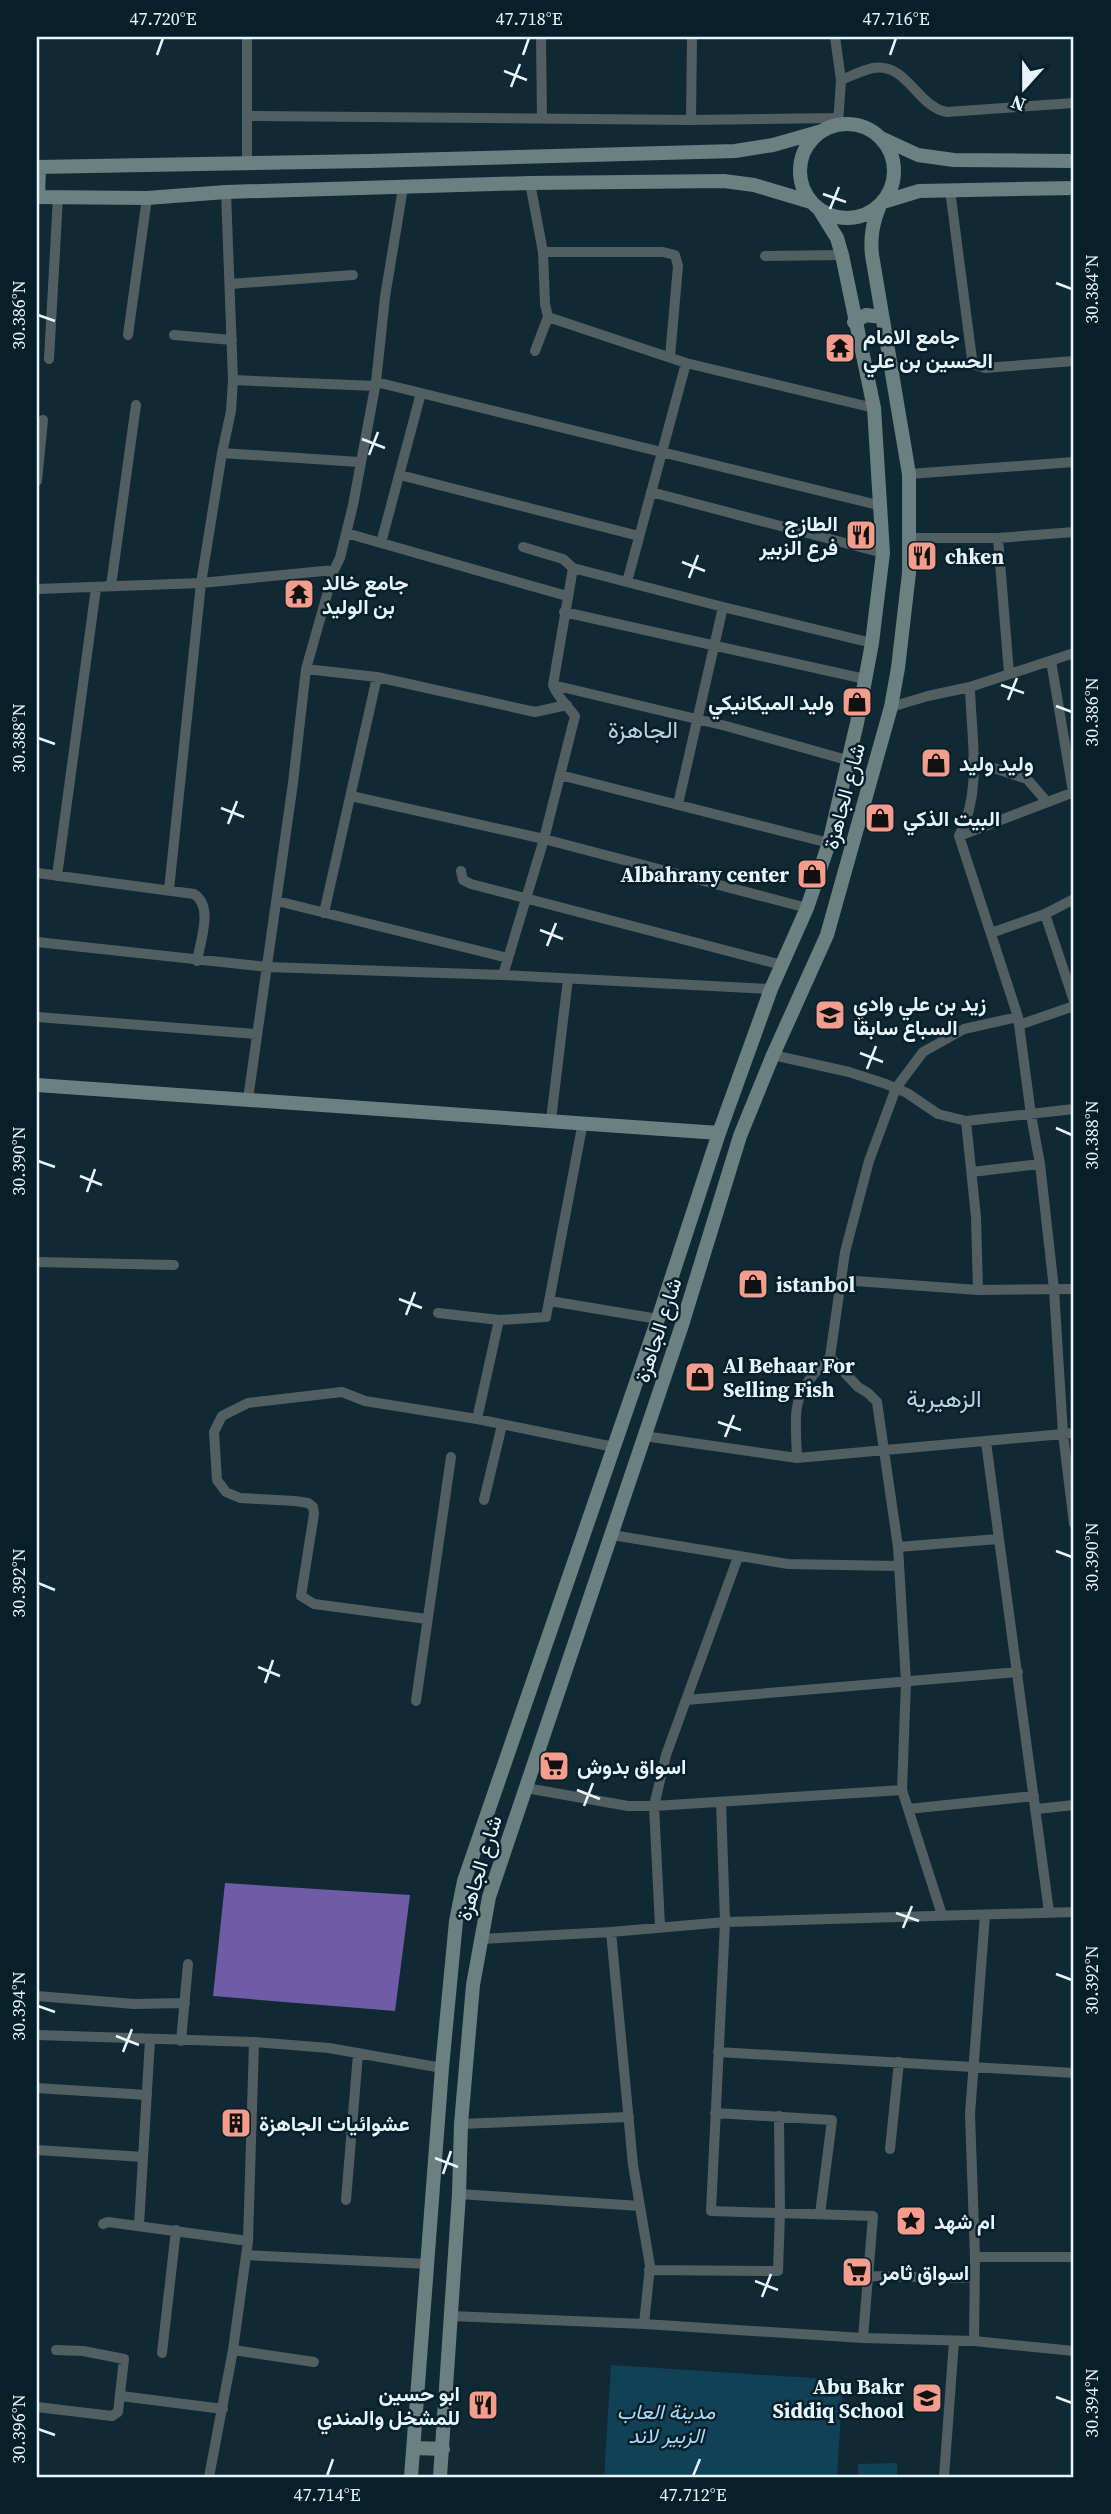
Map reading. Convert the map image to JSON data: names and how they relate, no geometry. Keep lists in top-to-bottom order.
{
  "streets": {
    "street": ["شارع الجاهزة"]
  },
  "districts": ["الجاهزة", "الزهيرية"],
  "parks": ["مدينة العاب الزبير لاند"],
  "places": {
    "temple": ["جامع الامام الحسين بن علي", "جامع خالد بن الوليد"],
    "restaurant": ["الطازج فرع الزبير", "chken", "ابو حسين للمشخل والمندي"],
    "shop": [
      "وليد الميكانيكي",
      "وليد وليد",
      "البيت الذكي",
      "Albahrany center",
      "istanbol",
      "Al Behaar For Selling Fish"
    ],
    "school or university": ["زيد بن علي وادي السباع سابقا", "Abu Bakr Siddiq School"],
    "supermarket": ["اسواق بدوش", "اسواق ثامر"],
    "building": ["عشوائيات الجاهزة"],
    "place": ["ام شهد"]
  },
  "north": "bottom",
  "coordinates": [
    "47.720°E",
    "47.718°E",
    "47.716°E",
    "30.384°N",
    "30.386°N",
    "30.388°N",
    "30.390°N",
    "30.392°N",
    "30.394°N",
    "30.396°N",
    "47.714°E",
    "47.712°E"
  ]
}
